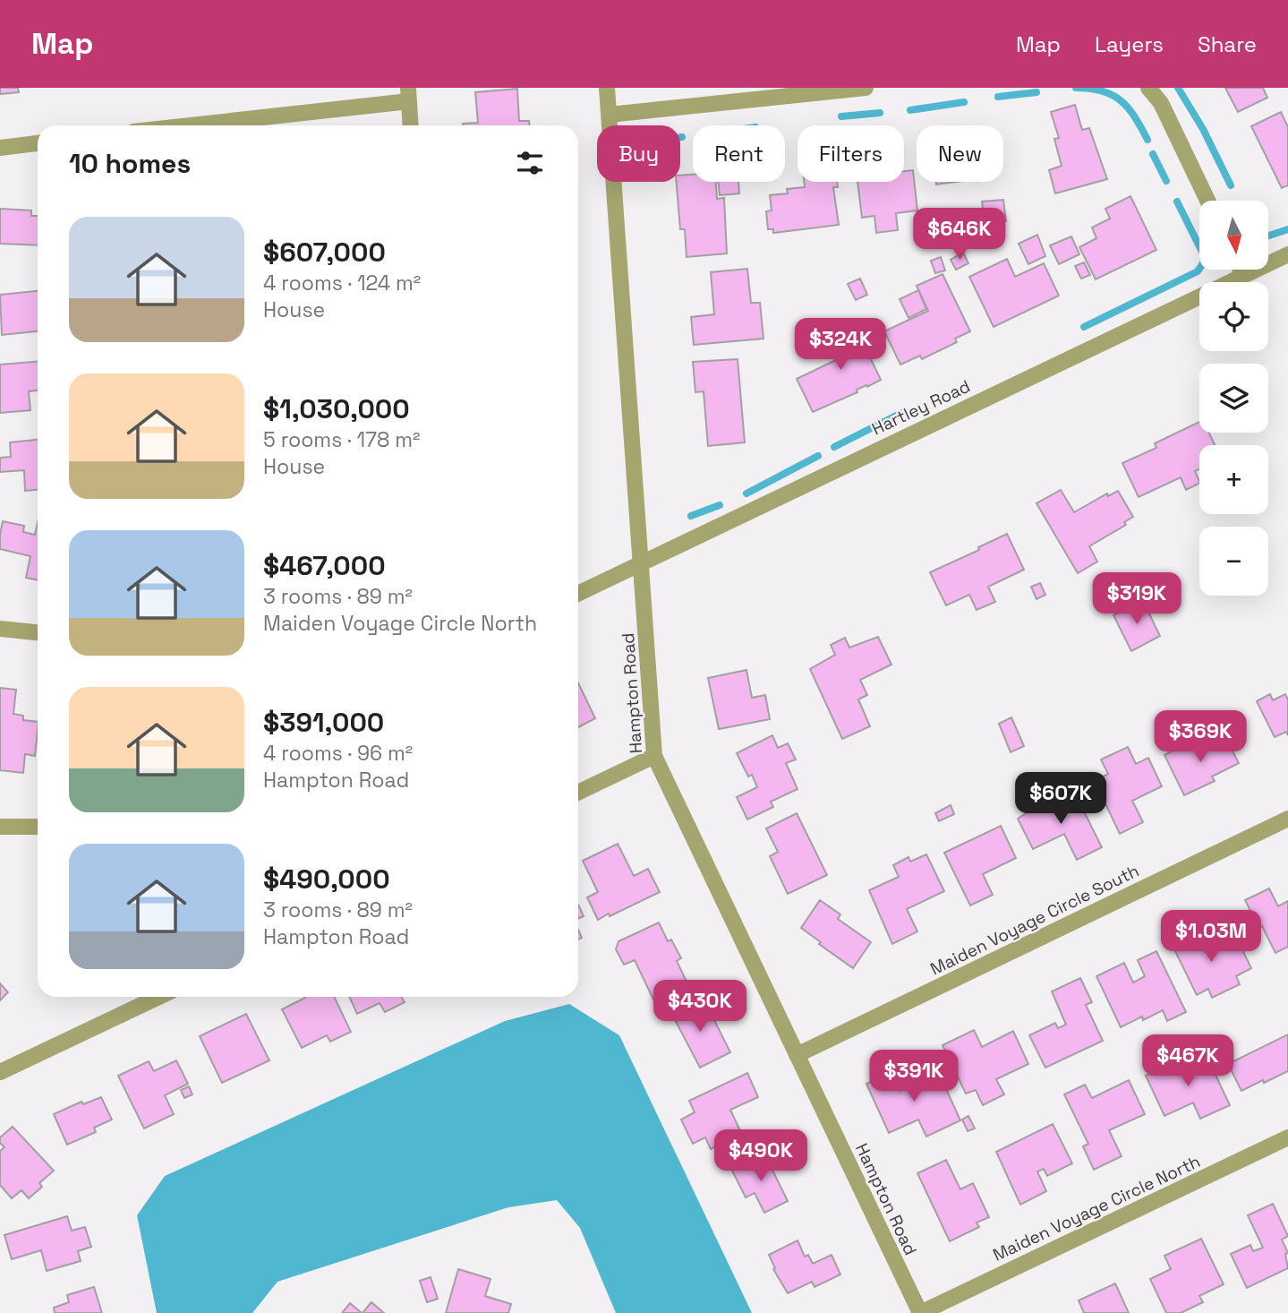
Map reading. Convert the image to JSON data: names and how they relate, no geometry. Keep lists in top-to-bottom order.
{
  "streets": {
    "street": [
      "Hartley Road",
      "Hampton Road",
      "Maiden Voyage Circle South",
      "Maiden Voyage Circle North"
    ]
  },
  "crossings": [
    ["Hartley Road", "Hampton Road"],
    ["Hampton Road", "Maiden Voyage Circle South"],
    ["Hampton Road", "Maiden Voyage Circle North"]
  ],
  "north": "bottom",
  "page": {
    "header": "Map",
    "nav": ["Map", "Layers", "Share"],
    "chip": [
      "Buy",
      "Rent",
      "Filters",
      "New"
    ],
    "heading": "10 homes",
    "map_buttons": ["+", "−"],
    "list": [
      {
        "name": "$607,000",
        "note": "4 rooms · 124 m² · House"
      },
      {
        "name": "$1,030,000",
        "note": "5 rooms · 178 m² · House"
      },
      {
        "name": "$467,000",
        "note": "3 rooms · 89 m² · Maiden Voyage Circle North"
      },
      {
        "name": "$391,000",
        "note": "4 rooms · 96 m² · Hampton Road"
      },
      {
        "name": "$490,000",
        "note": "3 rooms · 89 m² · Hampton Road"
      }
    ],
    "price": [
      "$646K",
      "$324K",
      "$319K",
      "$369K",
      "$607K",
      "$1.03M",
      "$430K",
      "$467K",
      "$391K",
      "$490K"
    ]
  }
}
